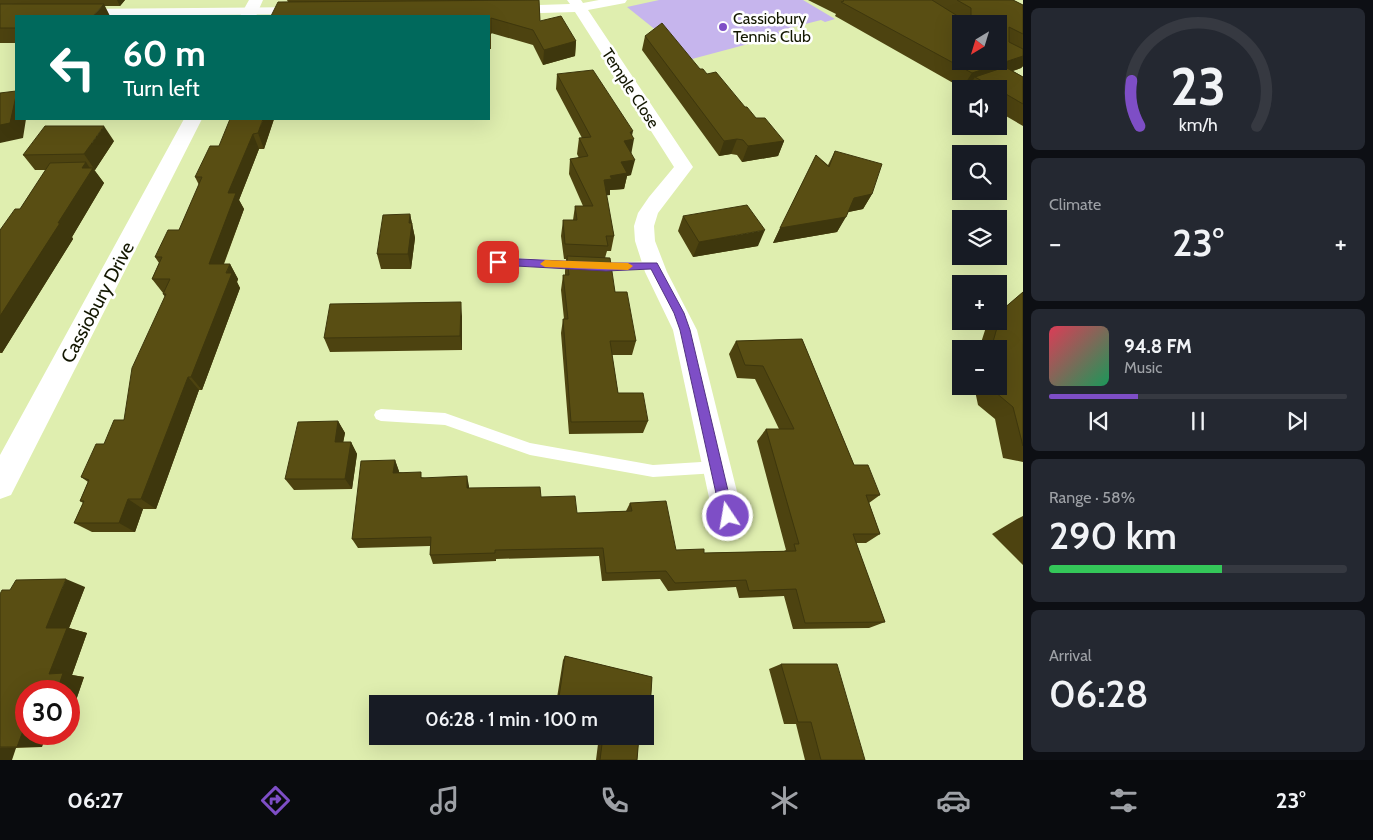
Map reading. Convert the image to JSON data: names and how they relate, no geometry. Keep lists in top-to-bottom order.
{
  "streets": {
    "street": ["Temple Close", "Cassiobury Drive"]
  },
  "places": ["Cassiobury Tennis Club"],
  "north": "bottom left",
  "page": {
    "map_buttons": ["+", "−"],
    "turn": ["60 m", "Turn left"],
    "tile": [
      "Climate",
      ["Range · 58%", "290 km"],
      ["Arrival", "06:28"]
    ],
    "heat": ["−", "23°", "+"],
    "song": ["94.8 FM", "Music"],
    "limit": "30",
    "trip": "06:28 · 1 min · 100 m",
    "tabs": ["06:27", "23°"],
    "gauge": ["23", "km/h"]
  }
}
